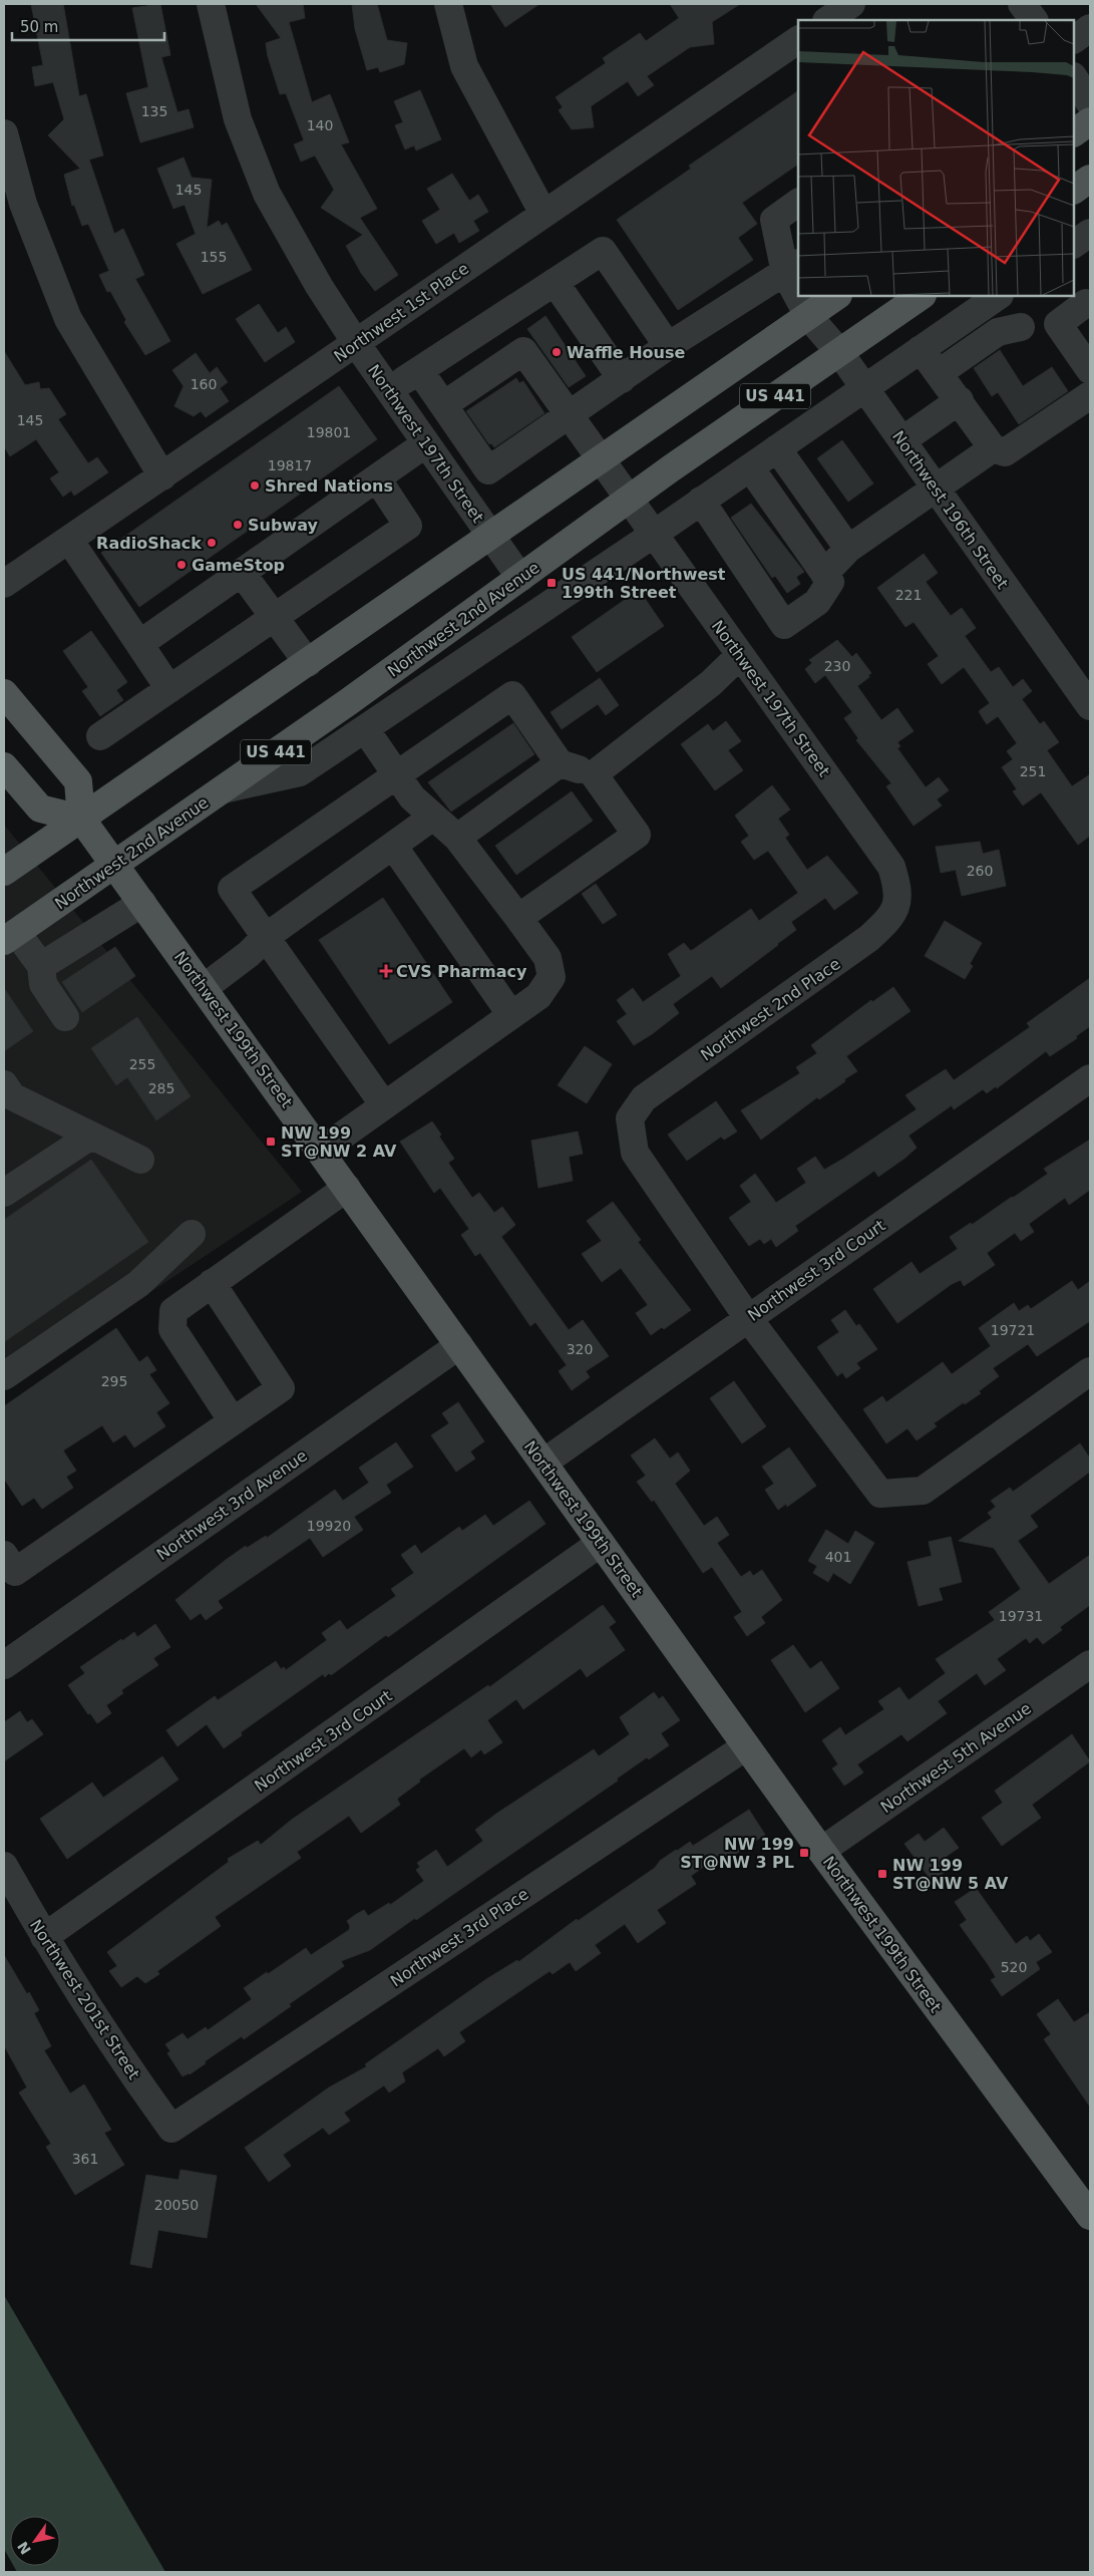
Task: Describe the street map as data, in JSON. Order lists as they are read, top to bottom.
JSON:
{
  "streets": {
    "main road": ["US 441", "Northwest 2nd Avenue", "Northwest 199th Street"],
    "street": [
      "Northwest 1st Place",
      "Northwest 197th Street",
      "Northwest 196th Street",
      "Northwest 2nd Place",
      "Northwest 3rd Court",
      "Northwest 3rd Avenue",
      "Northwest 5th Avenue",
      "Northwest 3rd Place",
      "Northwest 201st Street"
    ]
  },
  "crossings": [
    ["Northwest 1st Place", "Northwest 197th Street"],
    ["US 441", "Northwest 197th Street"],
    ["US 441", "Northwest 196th Street"],
    ["US 441", "Northwest 199th Street"],
    ["Northwest 197th Street", "Northwest 2nd Avenue"],
    ["Northwest 197th Street", "Northwest 2nd Place"],
    ["Northwest 196th Street", "Northwest 2nd Avenue"],
    ["Northwest 2nd Avenue", "Northwest 199th Street"],
    ["Northwest 2nd Place", "Northwest 3rd Court"],
    ["Northwest 199th Street", "Northwest 3rd Court"],
    ["Northwest 199th Street", "Northwest 3rd Avenue"],
    ["Northwest 199th Street", "Northwest 5th Avenue"],
    ["Northwest 199th Street", "Northwest 3rd Place"],
    ["Northwest 3rd Court", "Northwest 201st Street"],
    ["Northwest 3rd Place", "Northwest 201st Street"]
  ],
  "places": {
    "other": [
      "Waffle House",
      "Shred Nations",
      "Subway",
      "RadioShack",
      "GameStop"
    ],
    "transit": [
      "US 441/Northwest 199th Street",
      "NW 199 ST@NW 2 AV",
      "NW 199 ST@NW 3 PL",
      "NW 199 ST@NW 5 AV"
    ],
    "health": ["CVS Pharmacy"]
  },
  "house_numbers": [
    "135",
    "140",
    "145",
    "155",
    "160",
    "145",
    "19801",
    "19817",
    "221",
    "230",
    "251",
    "260",
    "255",
    "285",
    "19721",
    "320",
    "295",
    "19920",
    "401",
    "19731",
    "520",
    "361",
    "20050"
  ],
  "scale_bar": "50 m",
  "north": "bottom left"
}
